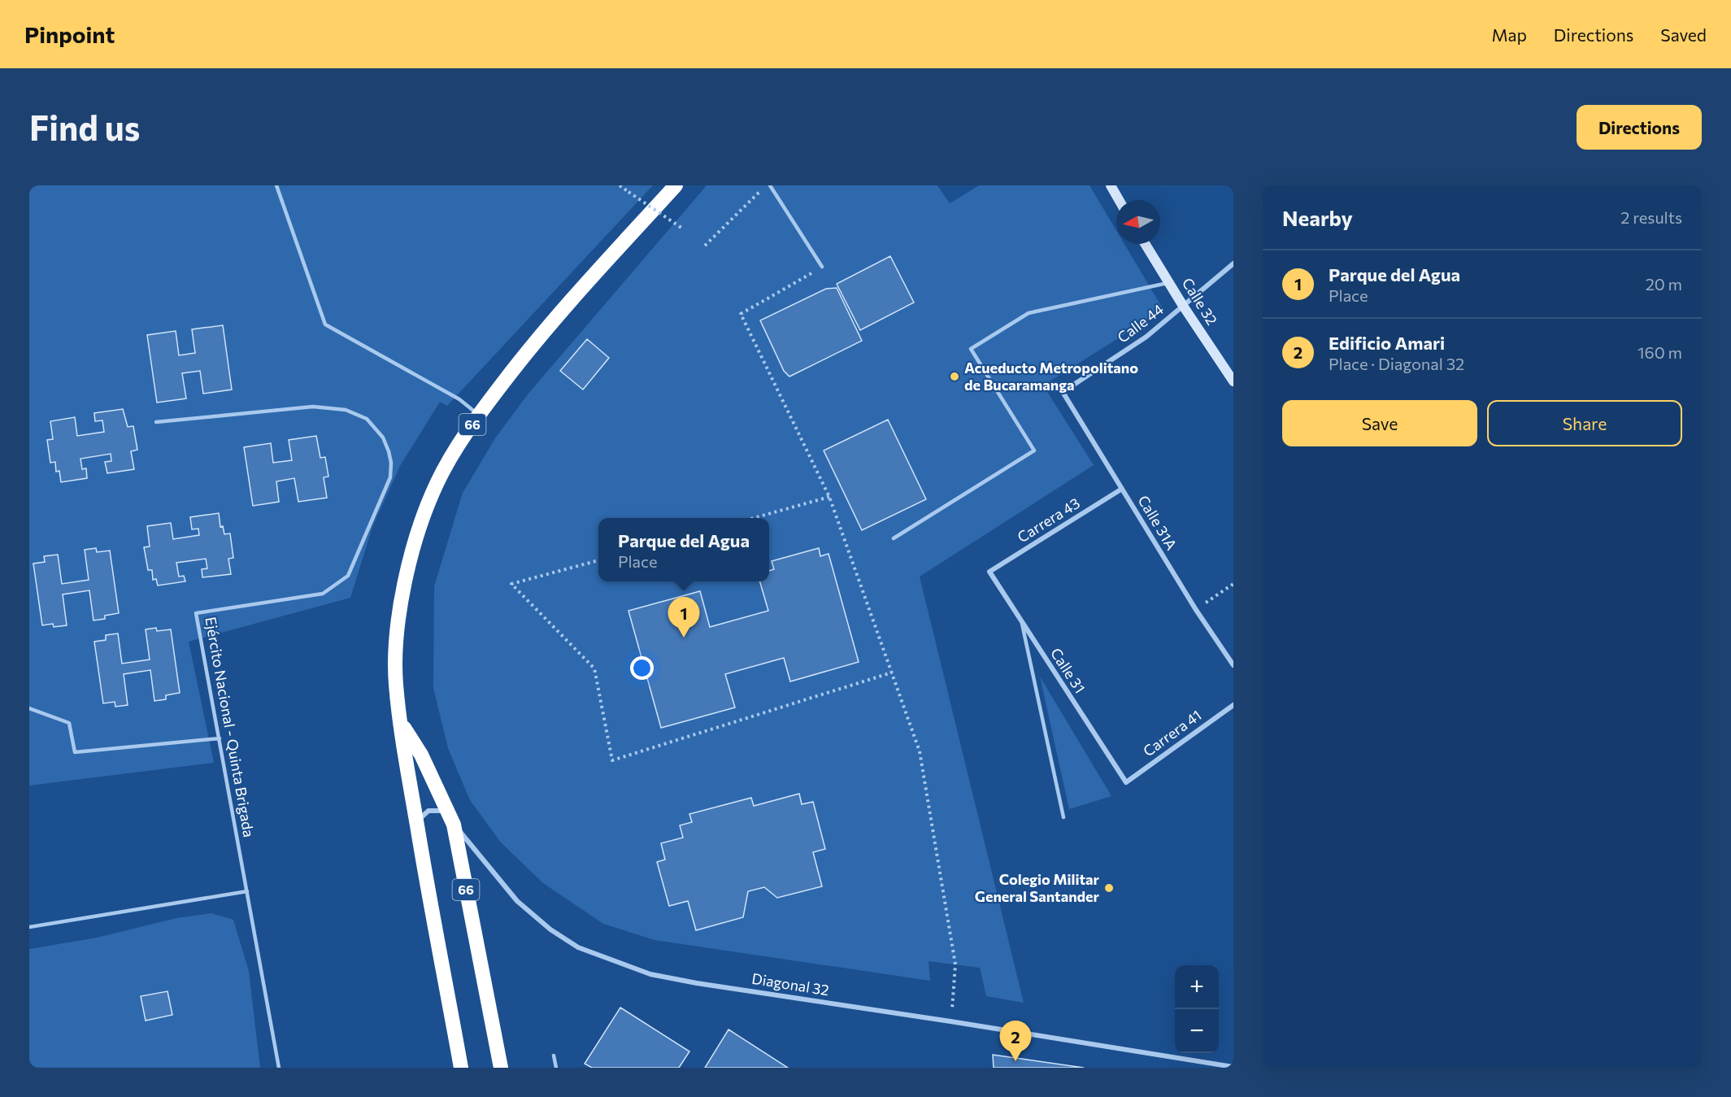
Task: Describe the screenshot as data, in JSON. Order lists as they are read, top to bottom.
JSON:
{
  "streets": {
    "highway": ["66"],
    "street": [
      "Calle 32",
      "Calle 44",
      "Carrera 43",
      "Calle 31A",
      "Calle 31",
      "Carrera 41",
      "Diagonal 32"
    ],
    "lane": ["Ejército Nacional - Quinta Brigada"]
  },
  "crossings": [
    ["Calle 32", "Calle 44"],
    ["Calle 44", "Calle 31A"],
    ["66", "Diagonal 32"],
    ["Carrera 43", "Calle 31A"],
    ["Carrera 43", "Calle 31"],
    ["Calle 31", "Carrera 41"]
  ],
  "places": ["Acueducto Metropolitano de Bucaramanga", "Colegio Militar General Santander"],
  "north": "left",
  "page": {
    "header": "Pinpoint",
    "nav": ["Map", "Directions", "Saved"],
    "buttons": [
      "Directions",
      ["Save", "Share"]
    ],
    "title": "Find us",
    "heading": ["Nearby", "2 results"],
    "list": [
      {
        "mark": "1",
        "name": "Parque del Agua",
        "note": "Place",
        "value": "20 m"
      },
      {
        "mark": "2",
        "name": "Edificio Amari",
        "note": "Place · Diagonal 32",
        "value": "160 m"
      }
    ],
    "popup": ["Parque del Agua", "Place"],
    "pins": ["1", "2"],
    "map_buttons": ["+", "−"]
  }
}
